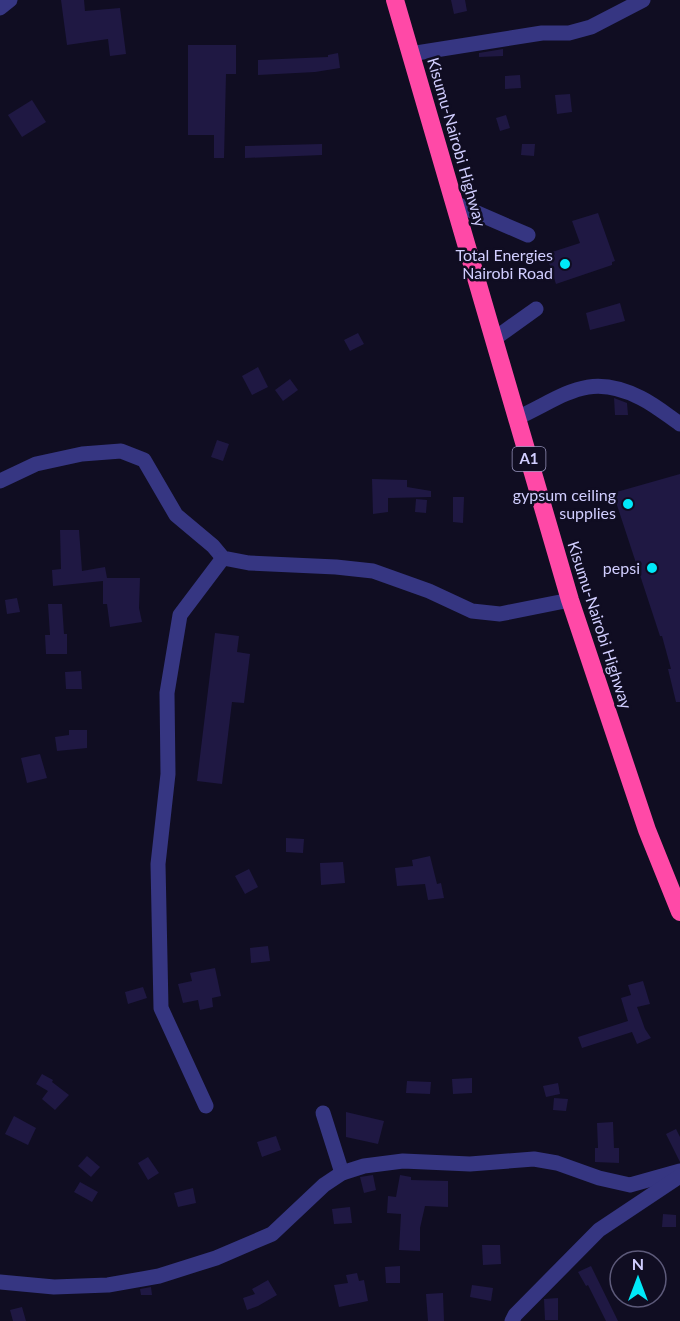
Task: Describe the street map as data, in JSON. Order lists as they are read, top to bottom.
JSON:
{
  "streets": {
    "highway": ["Kisumu-Nairobi Highway", "A1"]
  },
  "places": ["Total Energies Nairobi Road", "gypsum ceiling supplies", "pepsi"],
  "north": "top"
}
